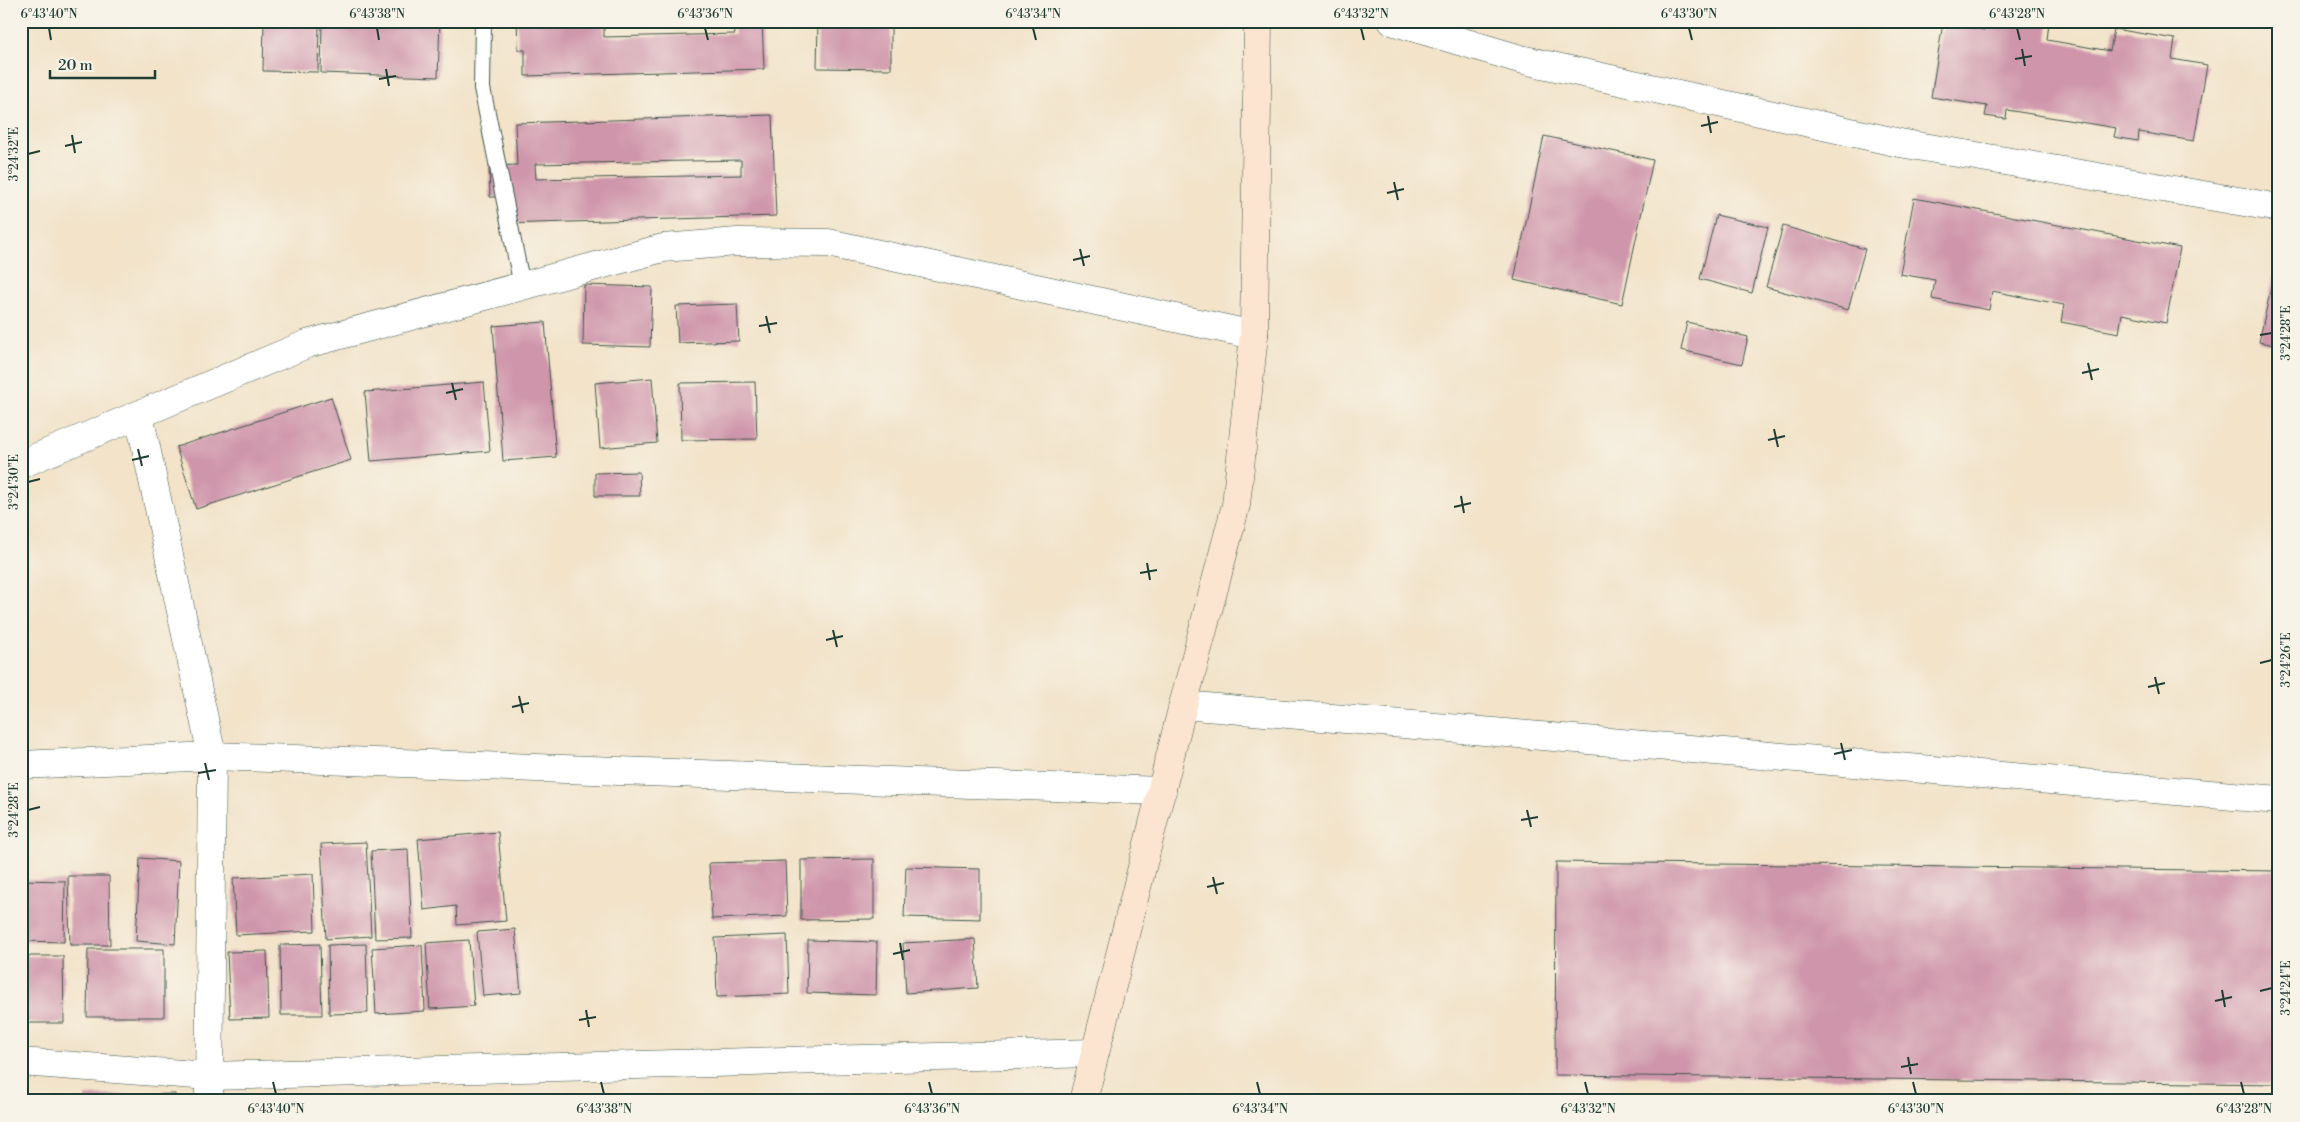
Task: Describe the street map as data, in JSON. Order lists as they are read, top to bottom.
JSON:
{
  "scale_bar": "20 m",
  "coordinates": [
    "6°43'40\"N",
    "6°43'38\"N",
    "6°43'36\"N",
    "6°43'34\"N",
    "6°43'32\"N",
    "6°43'30\"N",
    "6°43'28\"N",
    "3°24'32\"E",
    "3°24'28\"E",
    "3°24'30\"E",
    "3°24'26\"E",
    "3°24'24\"E"
  ]
}
